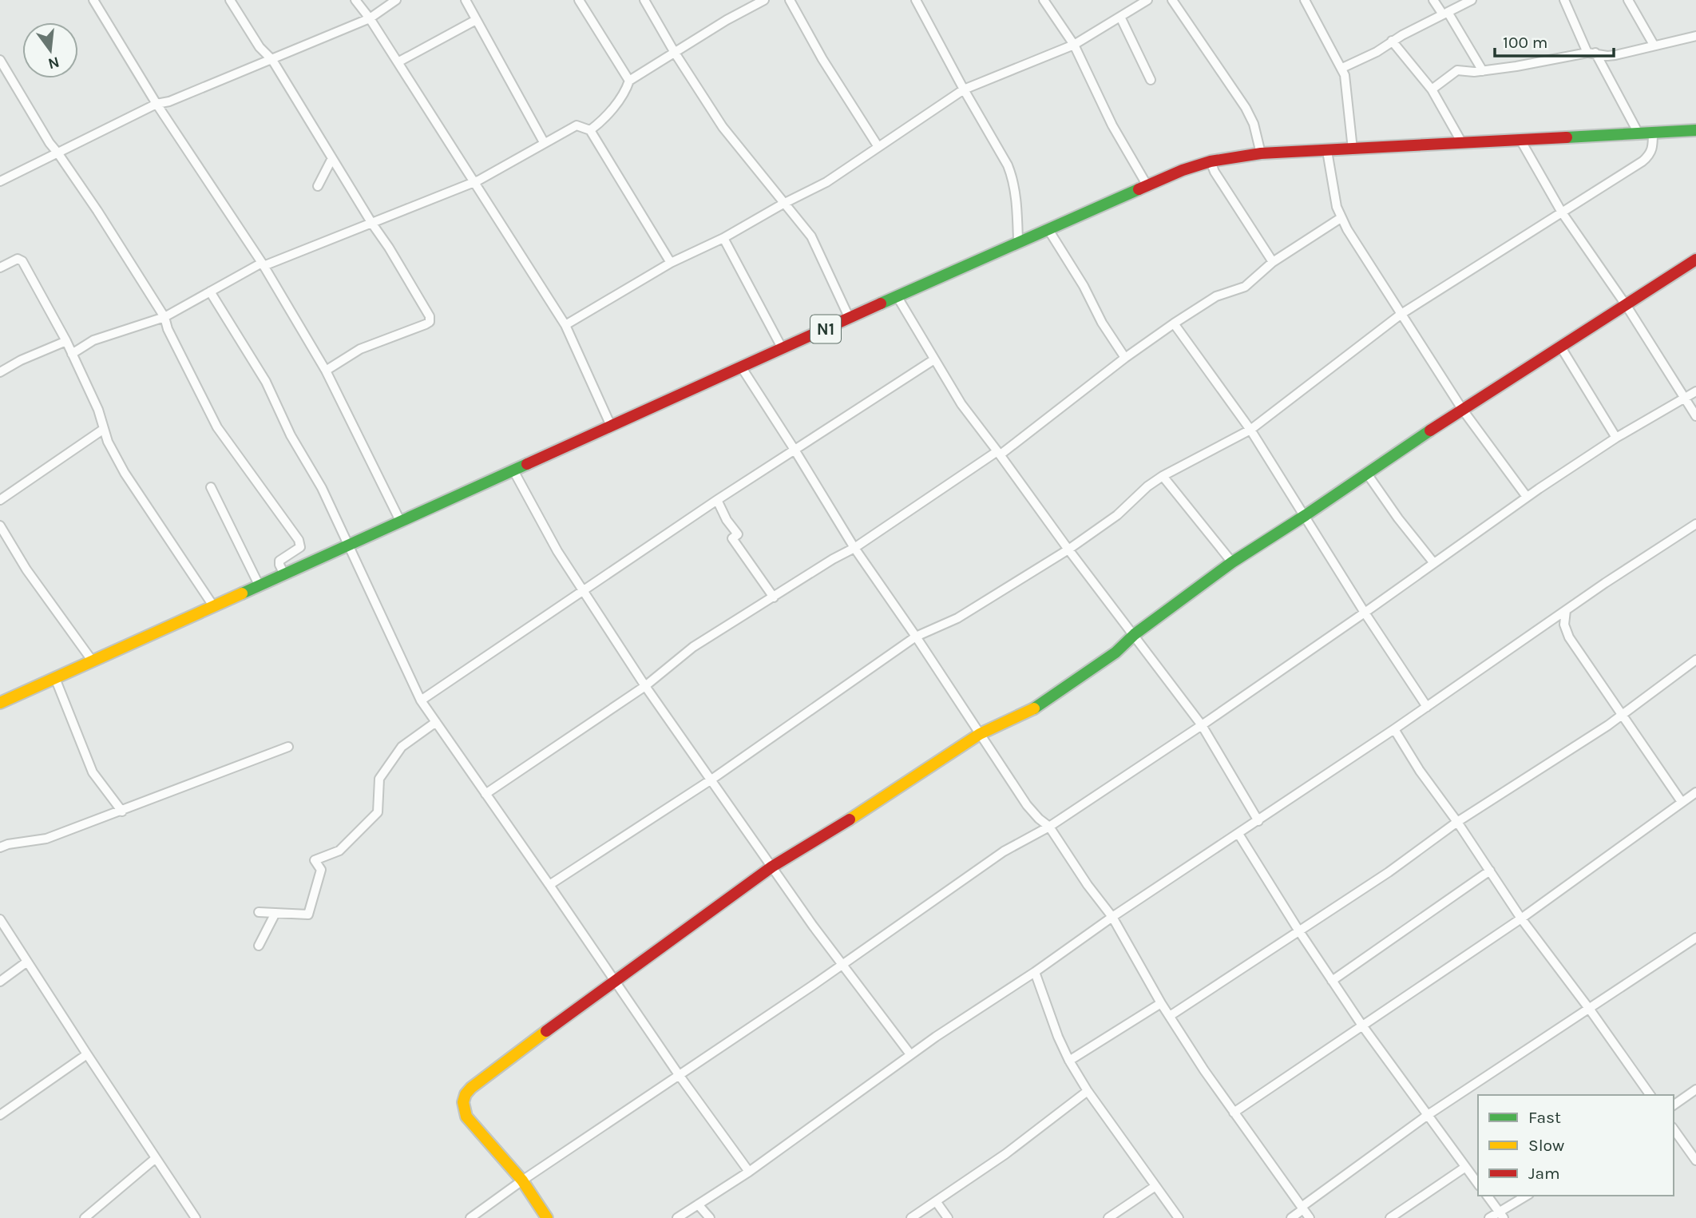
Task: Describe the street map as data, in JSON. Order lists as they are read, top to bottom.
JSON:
{
  "streets": {
    "main road": ["N1"]
  },
  "legend": ["Fast", "Slow", "Jam"],
  "scale_bar": "100 m",
  "north": "bottom"
}
